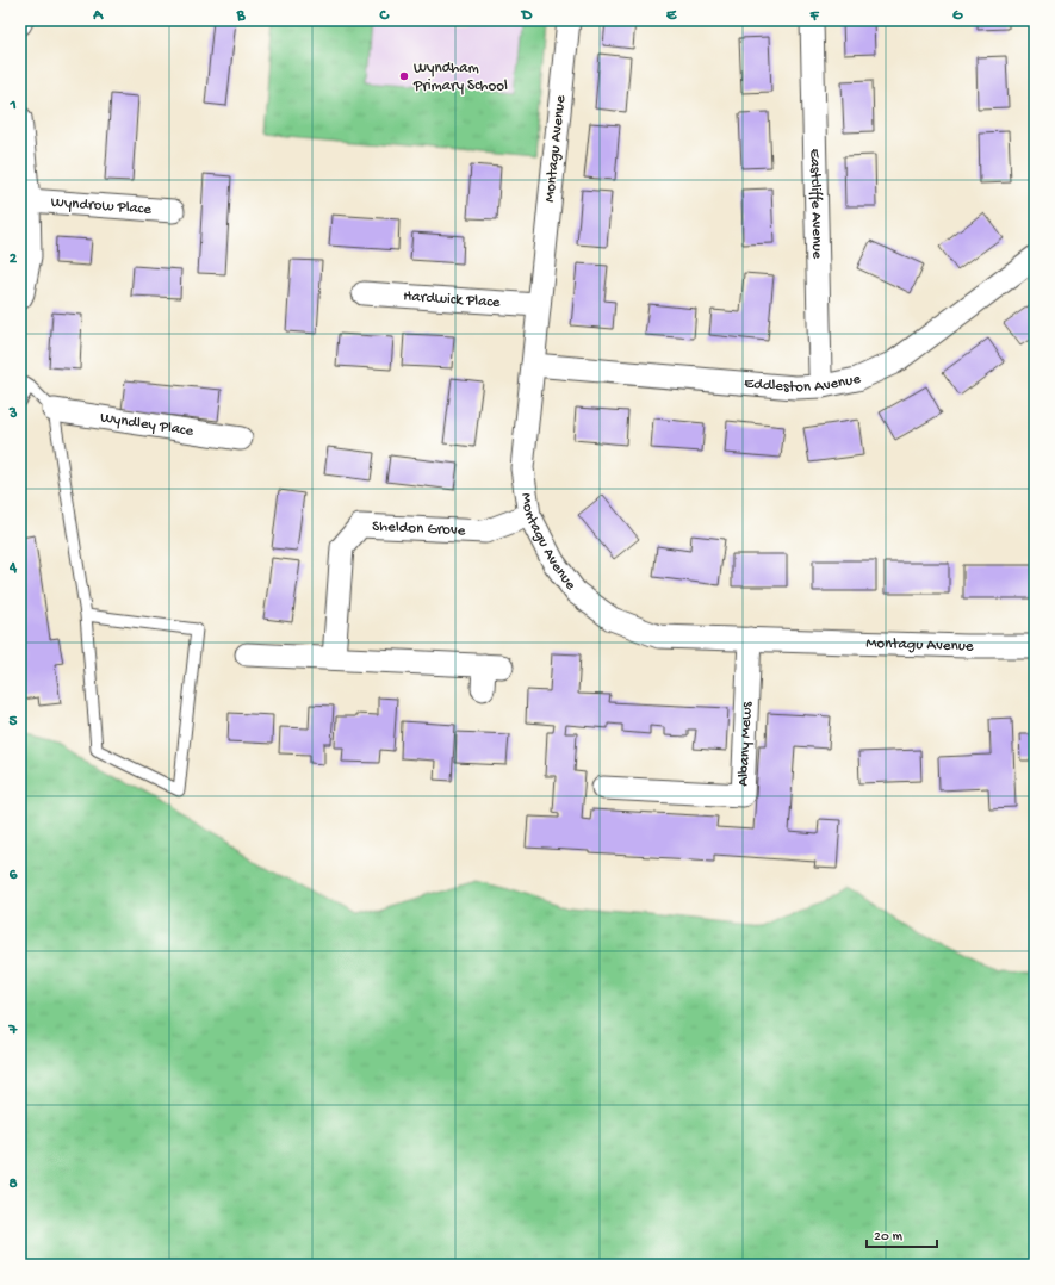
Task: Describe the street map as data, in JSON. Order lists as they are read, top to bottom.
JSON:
{
  "streets": {
    "street": [
      "Montagu Avenue",
      "Eastcliffe Avenue",
      "Wyndrow Place",
      "Hardwick Place",
      "Eddleston Avenue",
      "Wyndley Place",
      "Sheldon Grove",
      "Albany Mews"
    ]
  },
  "crossings": [
    ["Montagu Avenue", "Hardwick Place"],
    ["Montagu Avenue", "Eddleston Avenue"],
    ["Montagu Avenue", "Sheldon Grove"],
    ["Montagu Avenue", "Albany Mews"],
    ["Eastcliffe Avenue", "Eddleston Avenue"]
  ],
  "places": ["Wyndham Primary School"],
  "scale_bar": "20 m",
  "grid": {
    "columns": [
      "A",
      "B",
      "C",
      "D",
      "E",
      "F",
      "G"
    ],
    "rows": [
      "1",
      "2",
      "3",
      "4",
      "5",
      "6",
      "7",
      "8"
    ]
  }
}
